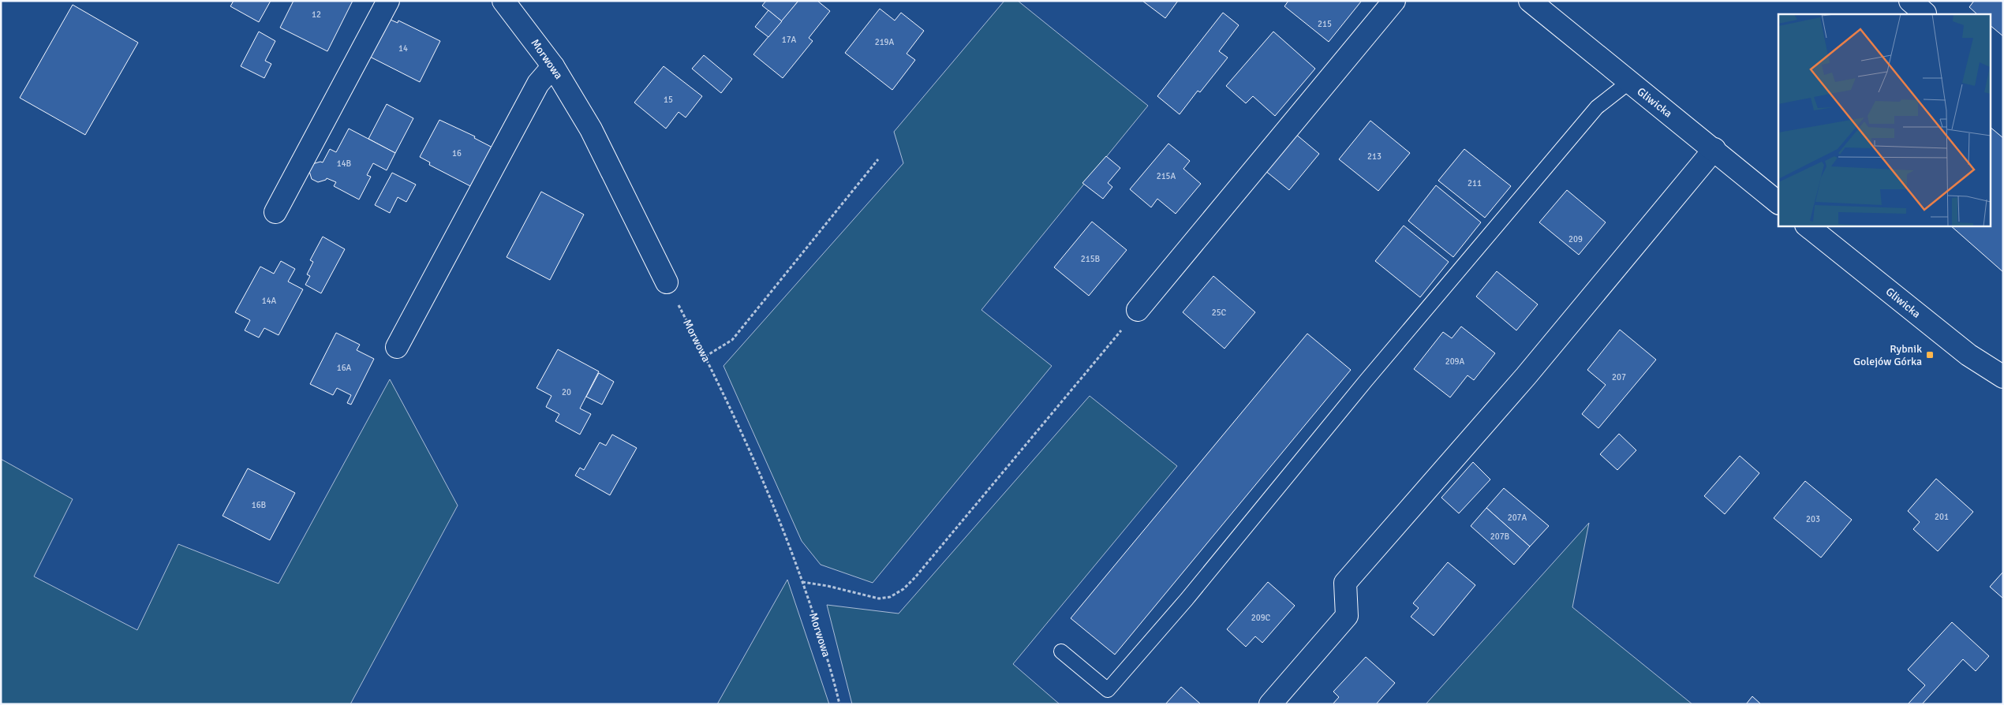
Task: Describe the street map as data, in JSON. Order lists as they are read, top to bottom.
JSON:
{
  "streets": {
    "street": ["Morwowa", "Gliwicka"]
  },
  "places": {
    "transit": ["Rybnik Golejów Górka"]
  },
  "house_numbers": [
    "12",
    "215",
    "17A",
    "219A",
    "14",
    "15",
    "16",
    "213",
    "14B",
    "215A",
    "211",
    "209",
    "215B",
    "14A",
    "25C",
    "209A",
    "16A",
    "207",
    "20",
    "16B",
    "201",
    "207A",
    "203",
    "207B",
    "209C"
  ]
}
